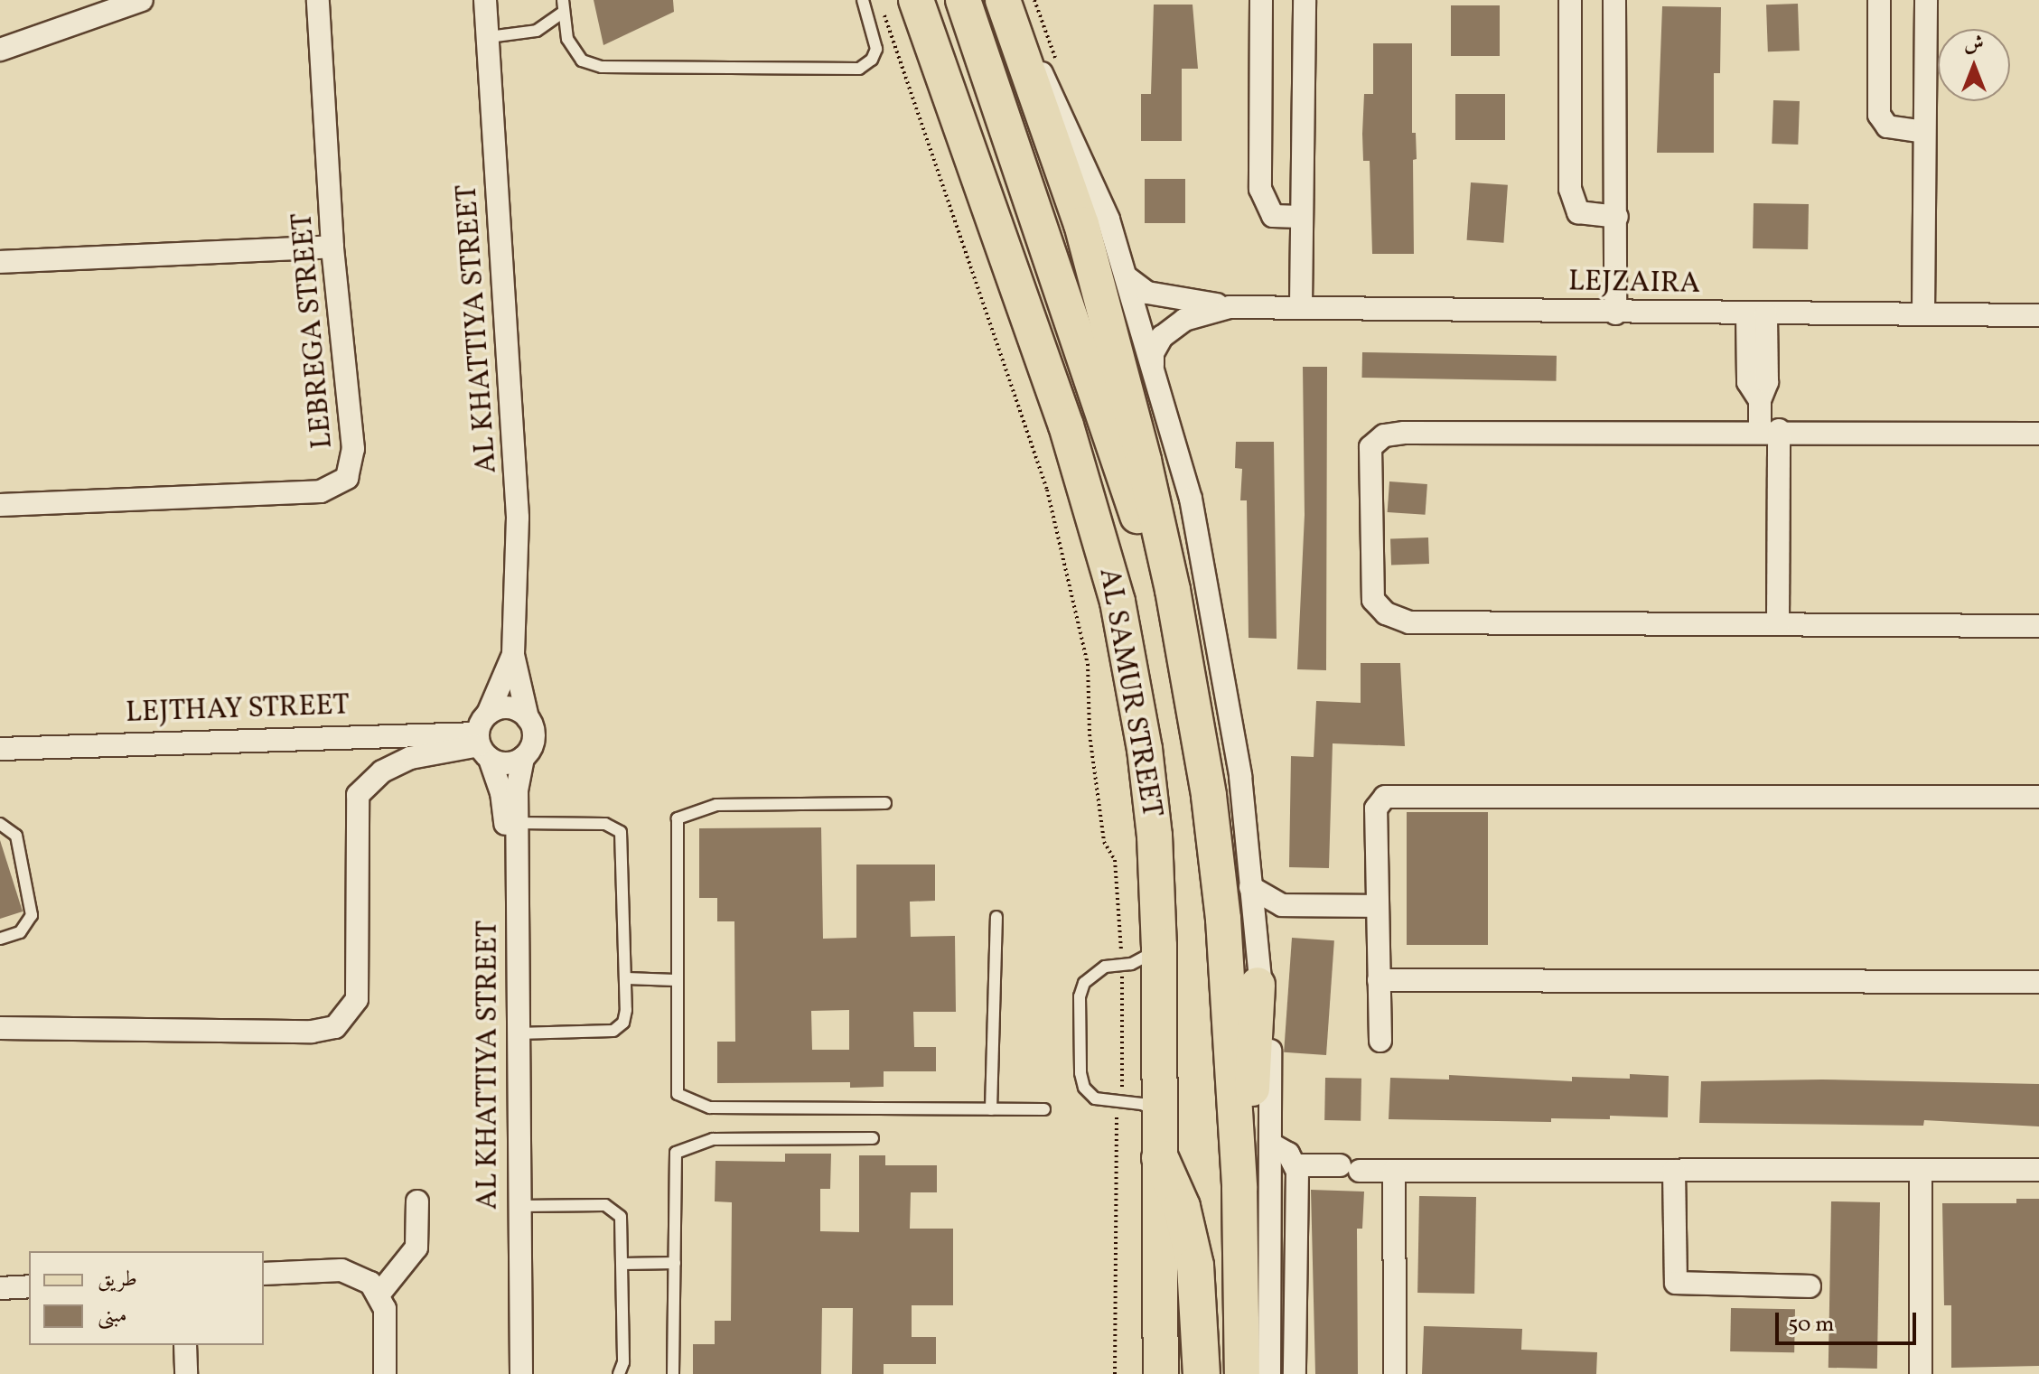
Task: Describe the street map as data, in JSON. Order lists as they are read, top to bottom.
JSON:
{
  "streets": {
    "main road": ["AL SAMUR STREET"],
    "street": [
      "LEJZAIRA",
      "AL KHATTIYA STREET",
      "LEBREGA STREET",
      "LEJTHAY STREET"
    ]
  },
  "crossings": [
    ["LEJZAIRA", "AL SAMUR STREET"],
    ["AL KHATTIYA STREET", "LEJTHAY STREET"]
  ],
  "legend": ["طريق", "مبنى"],
  "scale_bar": "50 m",
  "north": "top"
}
